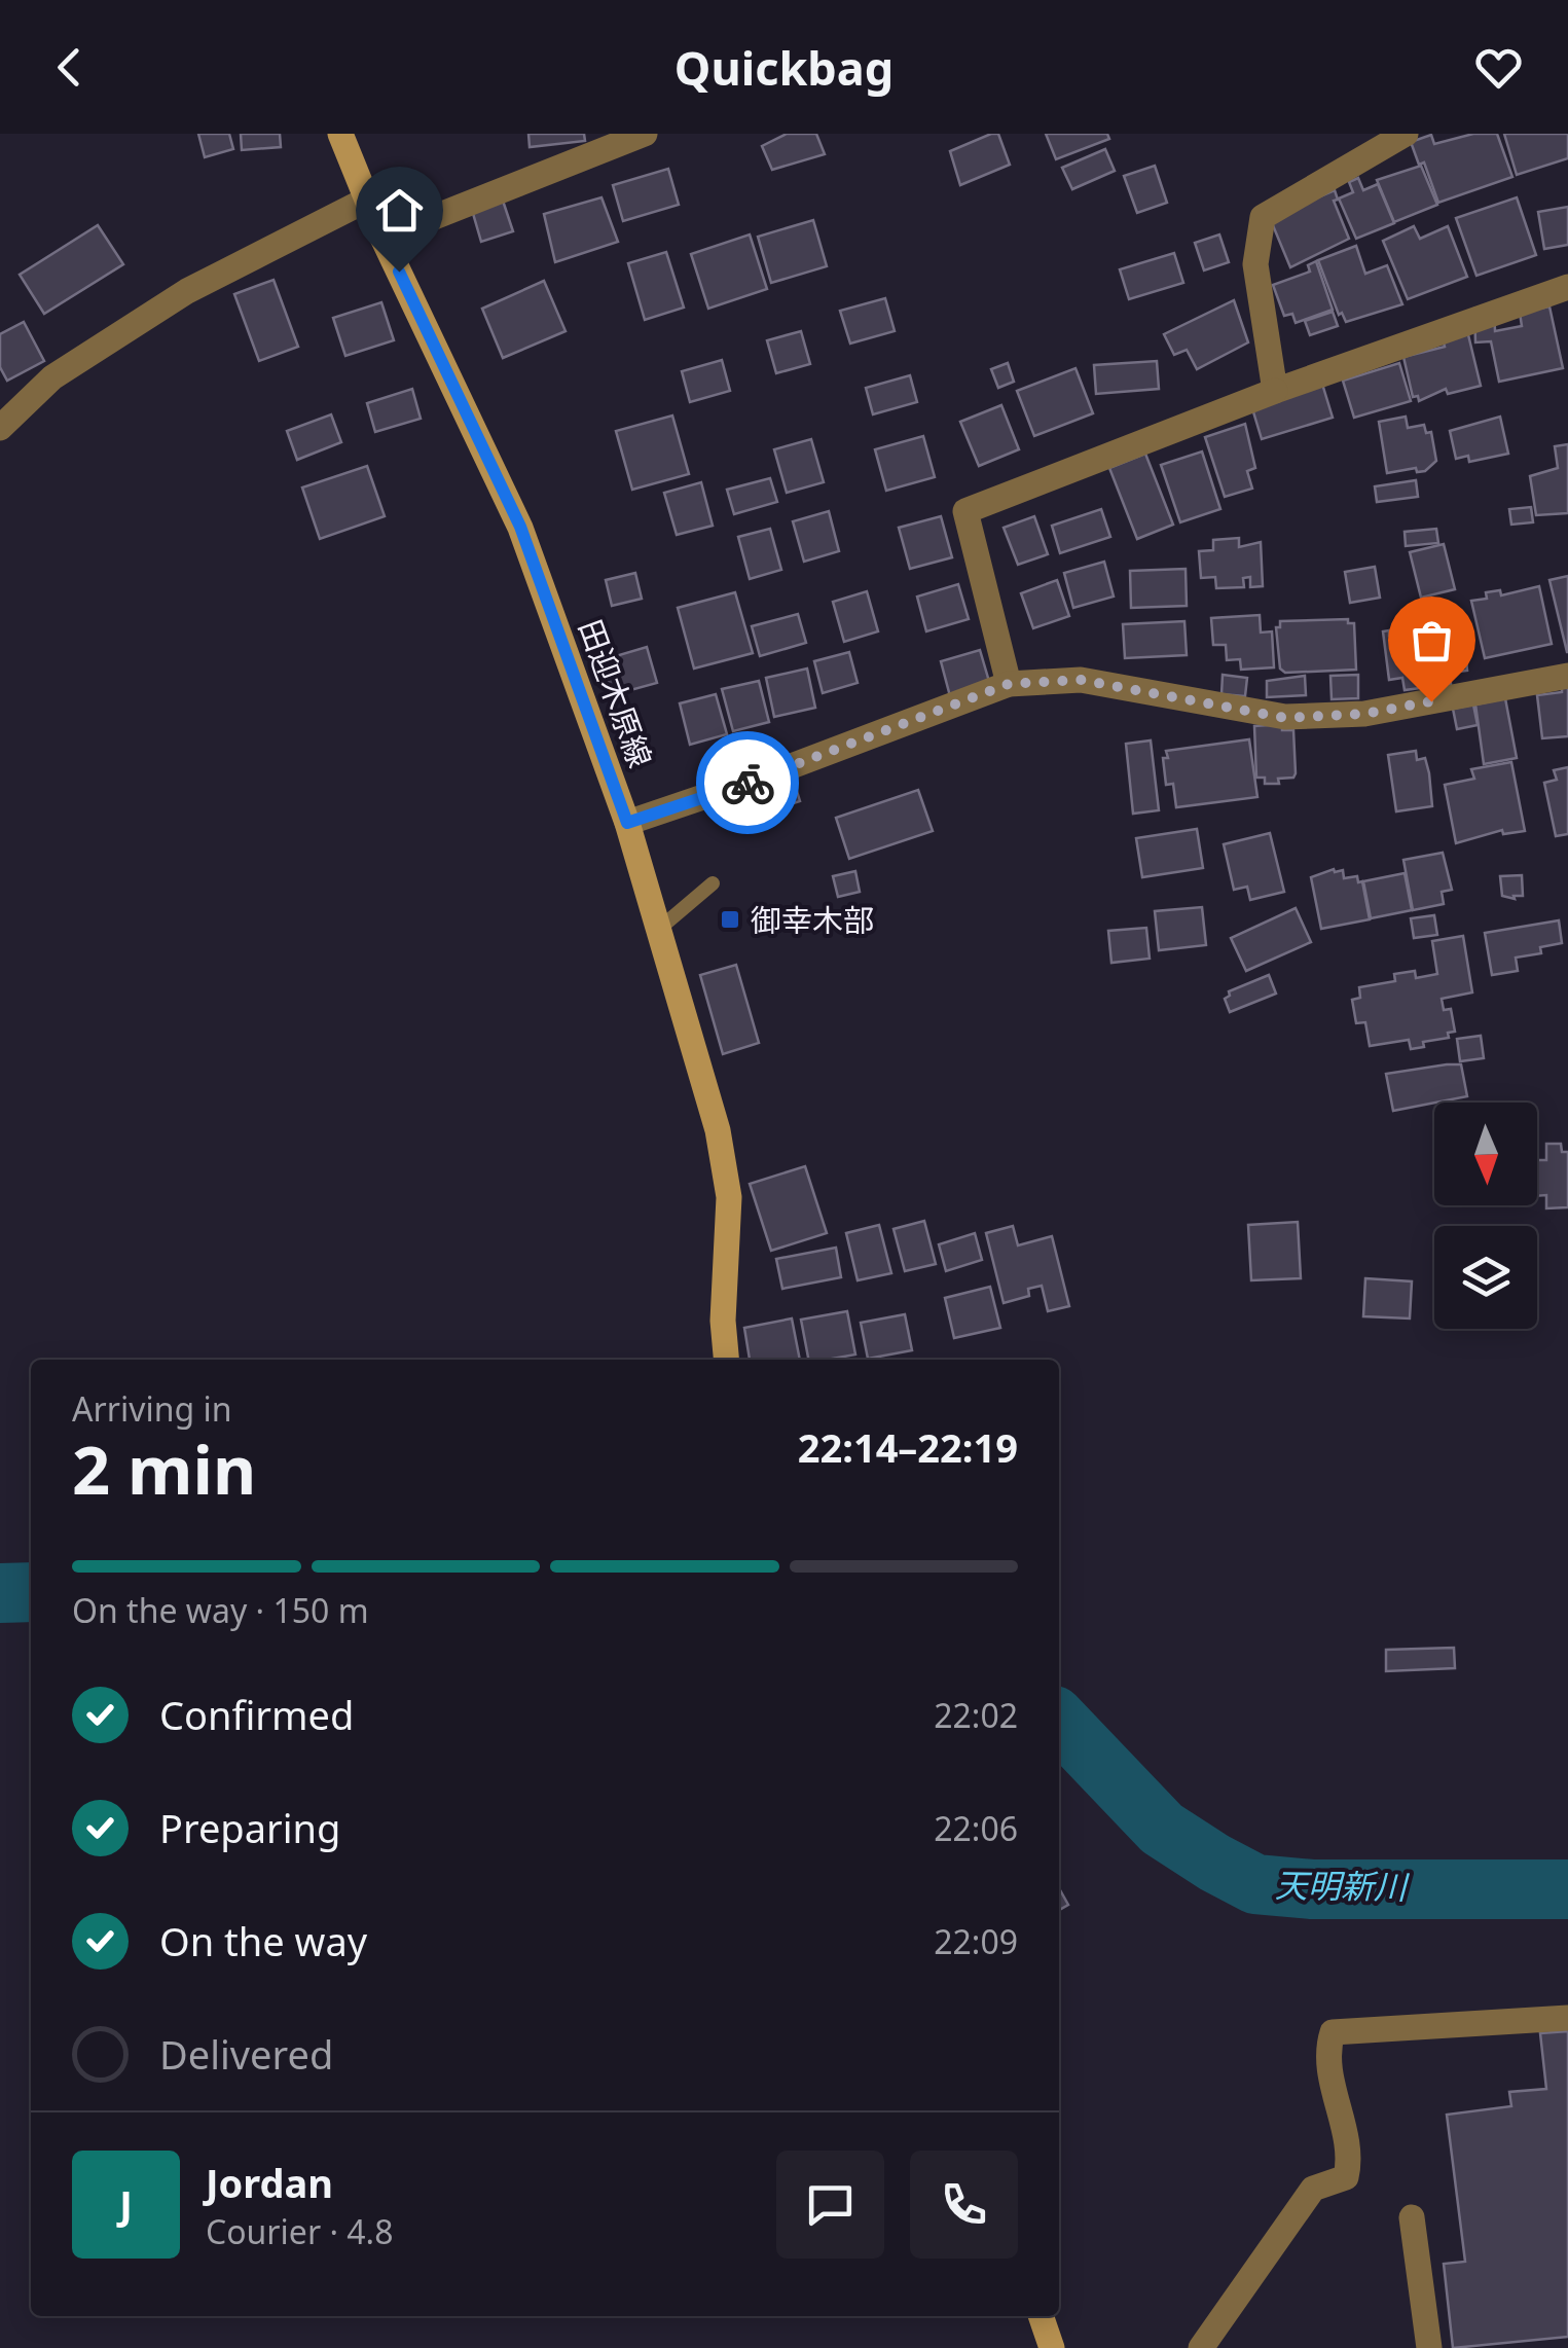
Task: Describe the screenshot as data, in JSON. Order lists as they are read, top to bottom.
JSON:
{
  "streets": {
    "main road": ["田迎木原線"]
  },
  "water": ["天明新川"],
  "places": {
    "transit": ["御幸木部"]
  },
  "north": "bottom",
  "page": {
    "header": "Quickbag",
    "heading": ["2 min", "Arriving in", "22:14–22:19"],
    "panel": ["Jordan", "Courier · 4.8"],
    "bar": "On the way · 150 m",
    "list": [
      ["Confirmed", "22:02"],
      ["Preparing", "22:06"],
      ["On the way", "22:09"],
      "Delivered"
    ],
    "round": "J"
  }
}
